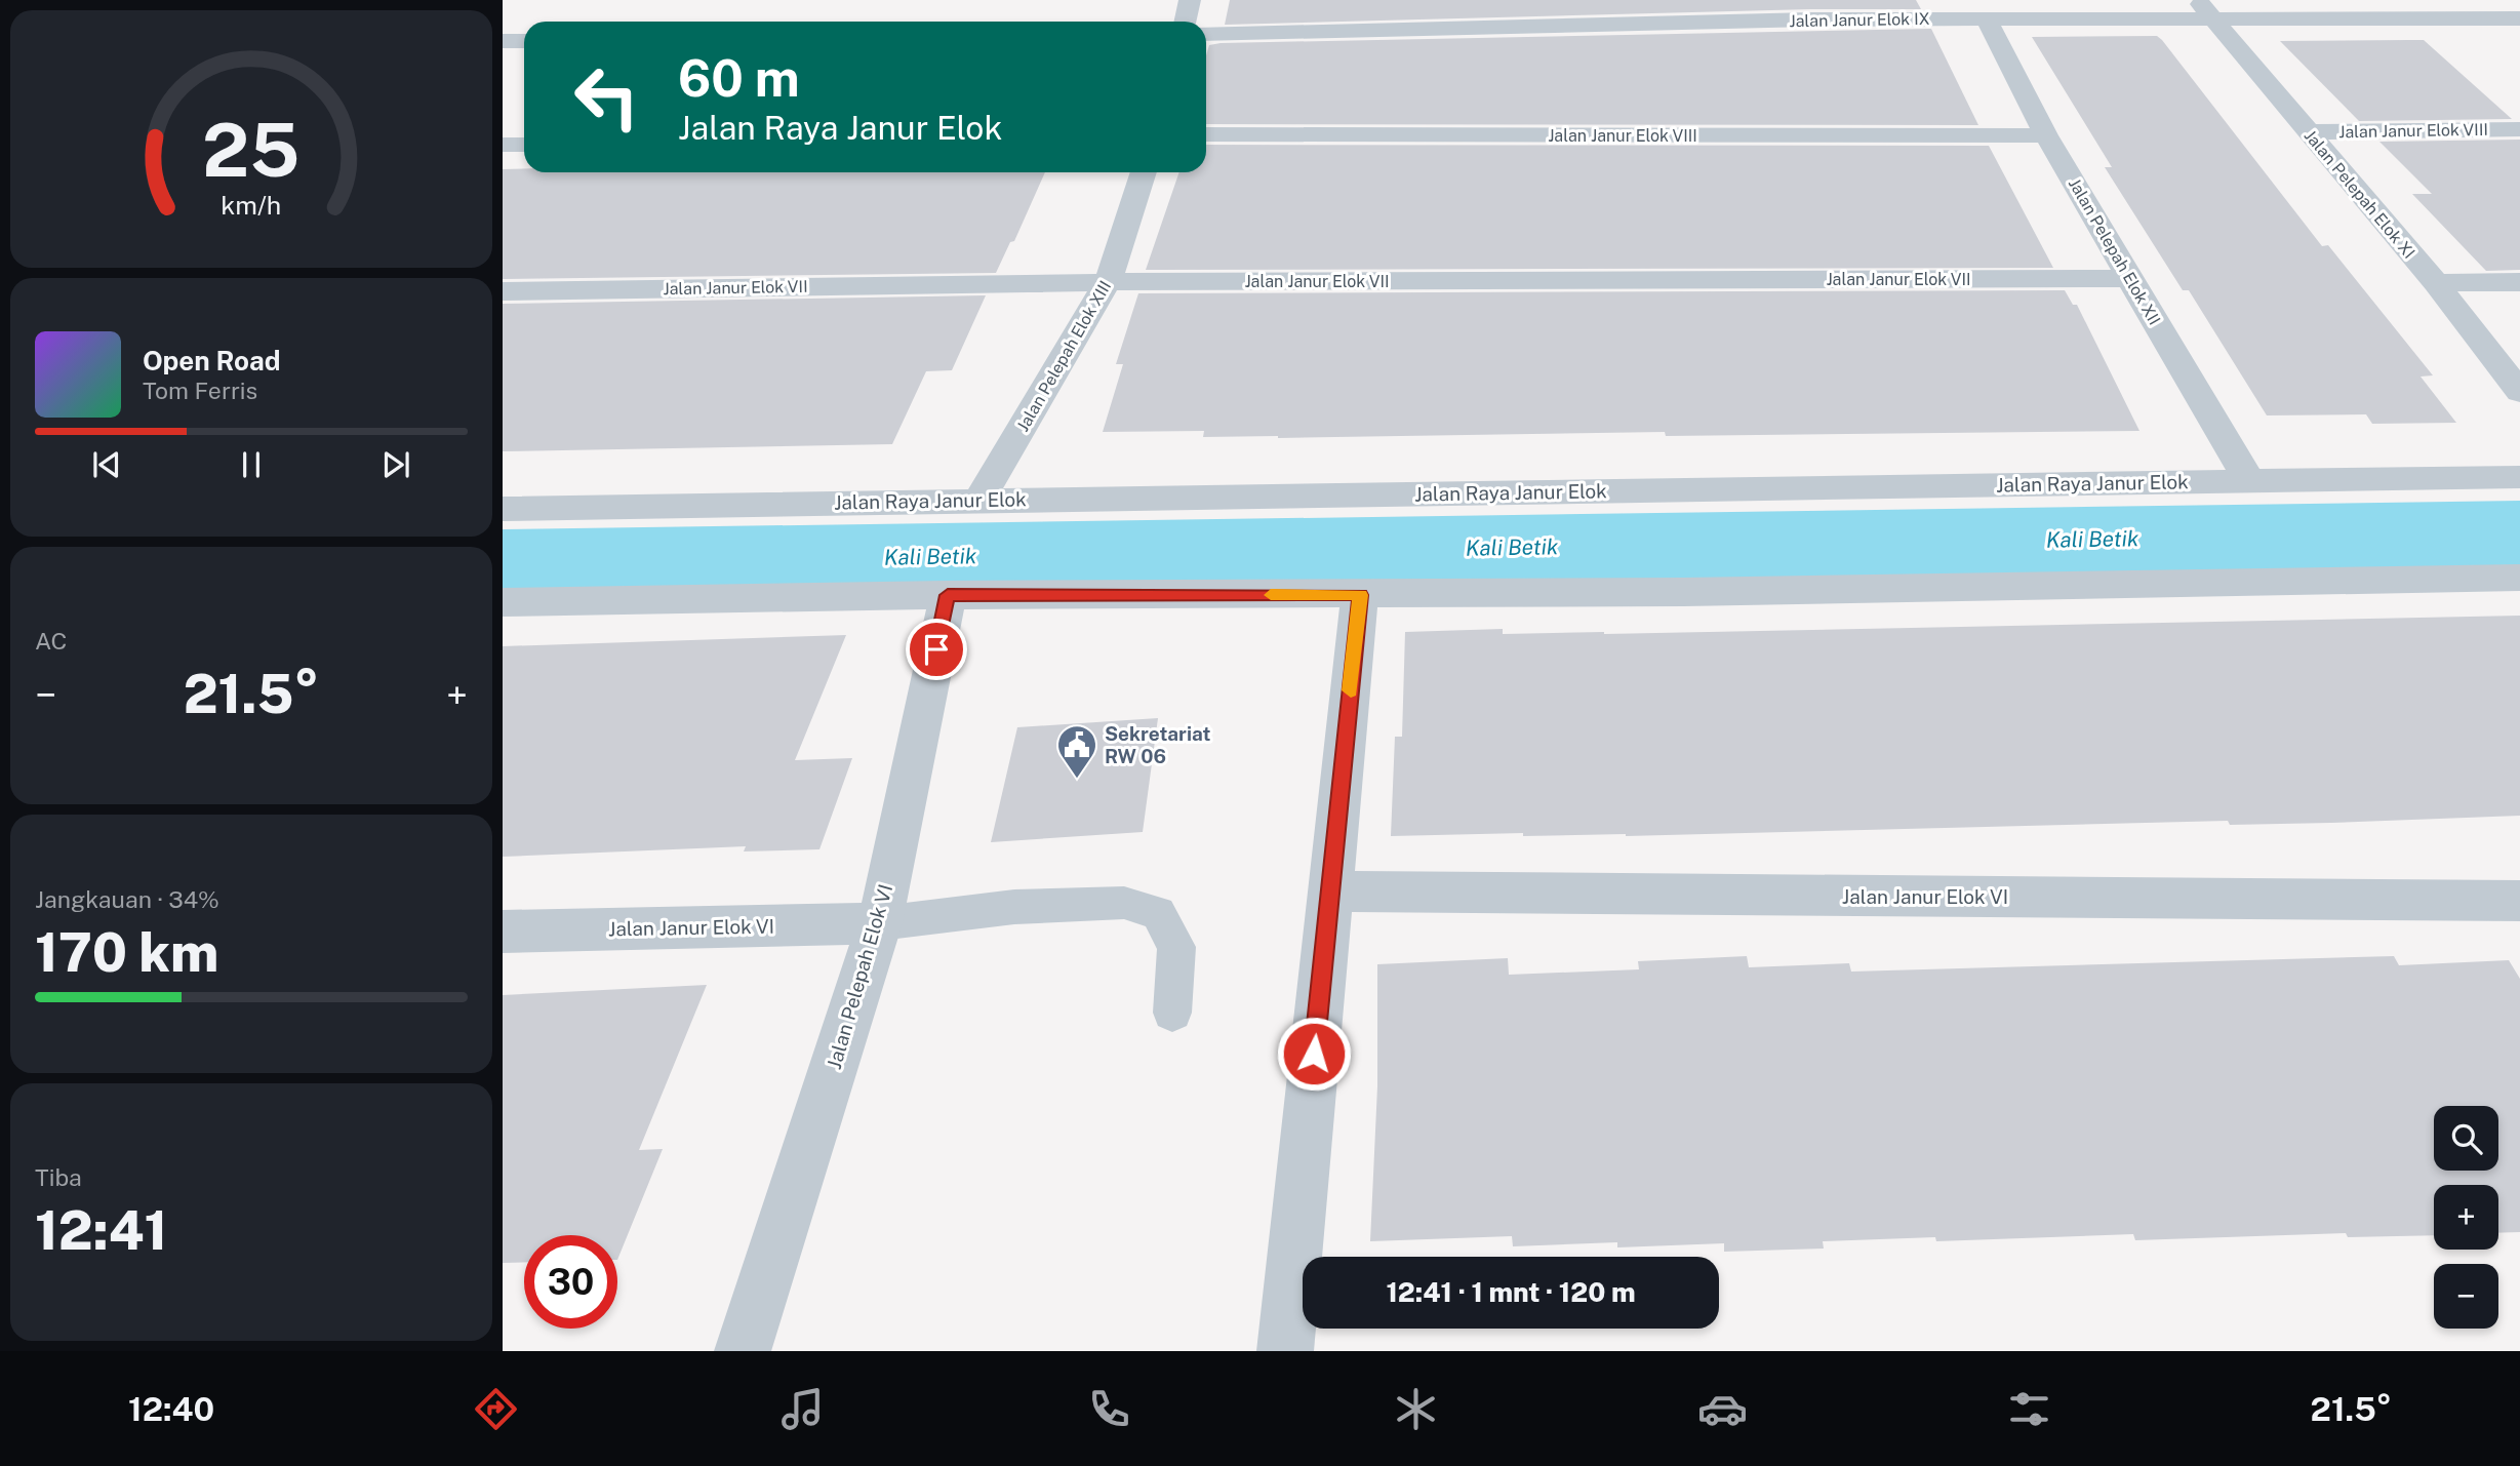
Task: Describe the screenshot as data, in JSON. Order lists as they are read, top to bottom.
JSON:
{
  "streets": {
    "street": [
      "Jalan Janur Elok IX",
      "Jalan Janur Elok VIII",
      "Jalan Pelepah Elok XI",
      "Jalan Pelepah Elok XII",
      "Jalan Janur Elok VII",
      "Jalan Pelepah Elok XIII",
      "Jalan Raya Janur Elok",
      "Jalan Janur Elok VI",
      "Jalan Pelepah Elok VI"
    ]
  },
  "crossings": [
    ["Jalan Janur Elok IX", "Jalan Pelepah Elok XI"],
    ["Jalan Janur Elok IX", "Jalan Pelepah Elok XII"],
    ["Jalan Janur Elok VIII", "Jalan Pelepah Elok XI"],
    ["Jalan Janur Elok VIII", "Jalan Pelepah Elok XII"],
    ["Jalan Pelepah Elok XII", "Jalan Janur Elok VII"],
    ["Jalan Pelepah Elok XII", "Jalan Raya Janur Elok"],
    ["Jalan Janur Elok VII", "Jalan Pelepah Elok XIII"],
    ["Jalan Pelepah Elok XIII", "Jalan Raya Janur Elok"],
    ["Jalan Janur Elok VI", "Jalan Pelepah Elok VI"]
  ],
  "water": ["Kali Betik"],
  "places": {
    "public building": ["Sekretariat RW 06"]
  },
  "page": {
    "turn": ["60 m", "Jalan Raya Janur Elok"],
    "song": ["Open Road", "Tom Ferris"],
    "tile": [
      "AC",
      ["Jangkauan · 34%", "170 km"],
      ["Tiba", "12:41"]
    ],
    "heat": ["−", "21.5°", "+"],
    "map_buttons": ["+", "−"],
    "limit": "30",
    "trip": "12:41 · 1 mnt · 120 m",
    "tabs": ["12:40", "21.5°"],
    "gauge": ["25", "km/h"]
  }
}
